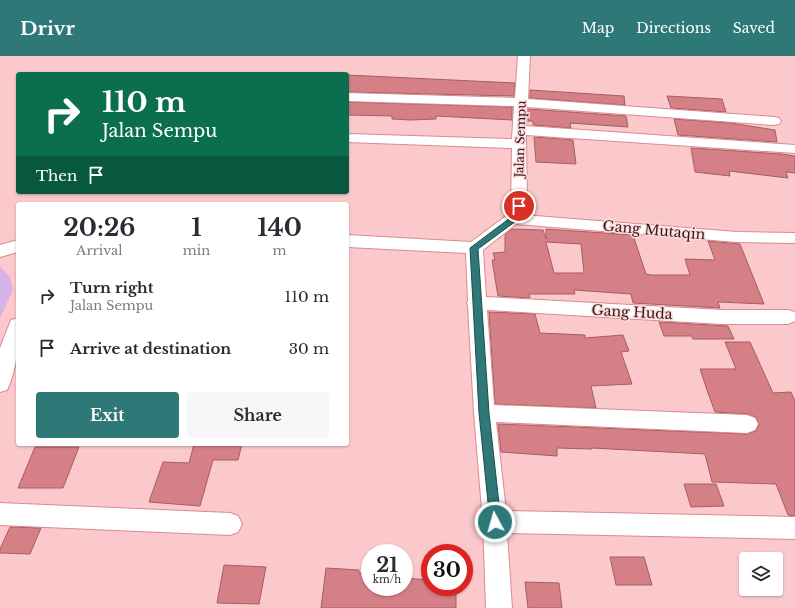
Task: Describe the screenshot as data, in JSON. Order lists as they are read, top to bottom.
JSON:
{
  "streets": {
    "street": ["Jalan Sempu", "Gang Mutaqin", "Gang Huda"]
  },
  "crossings": [
    ["Jalan Sempu", "Gang Mutaqin"]
  ],
  "page": {
    "header": "Drivr",
    "nav": ["Map", "Directions", "Saved"],
    "turn": ["110 m", "Jalan Sempu"],
    "then": "Then",
    "eta": [
      "20:26",
      "Arrival",
      "1",
      "min",
      "140",
      "m"
    ],
    "list": [
      {
        "name": "Turn right",
        "note": "Jalan Sempu",
        "value": "110 m"
      },
      {
        "name": "Arrive at destination",
        "value": "30 m"
      }
    ],
    "buttons": ["Exit", "Share"],
    "speed": "21 km/h",
    "limit": "30"
  }
}
